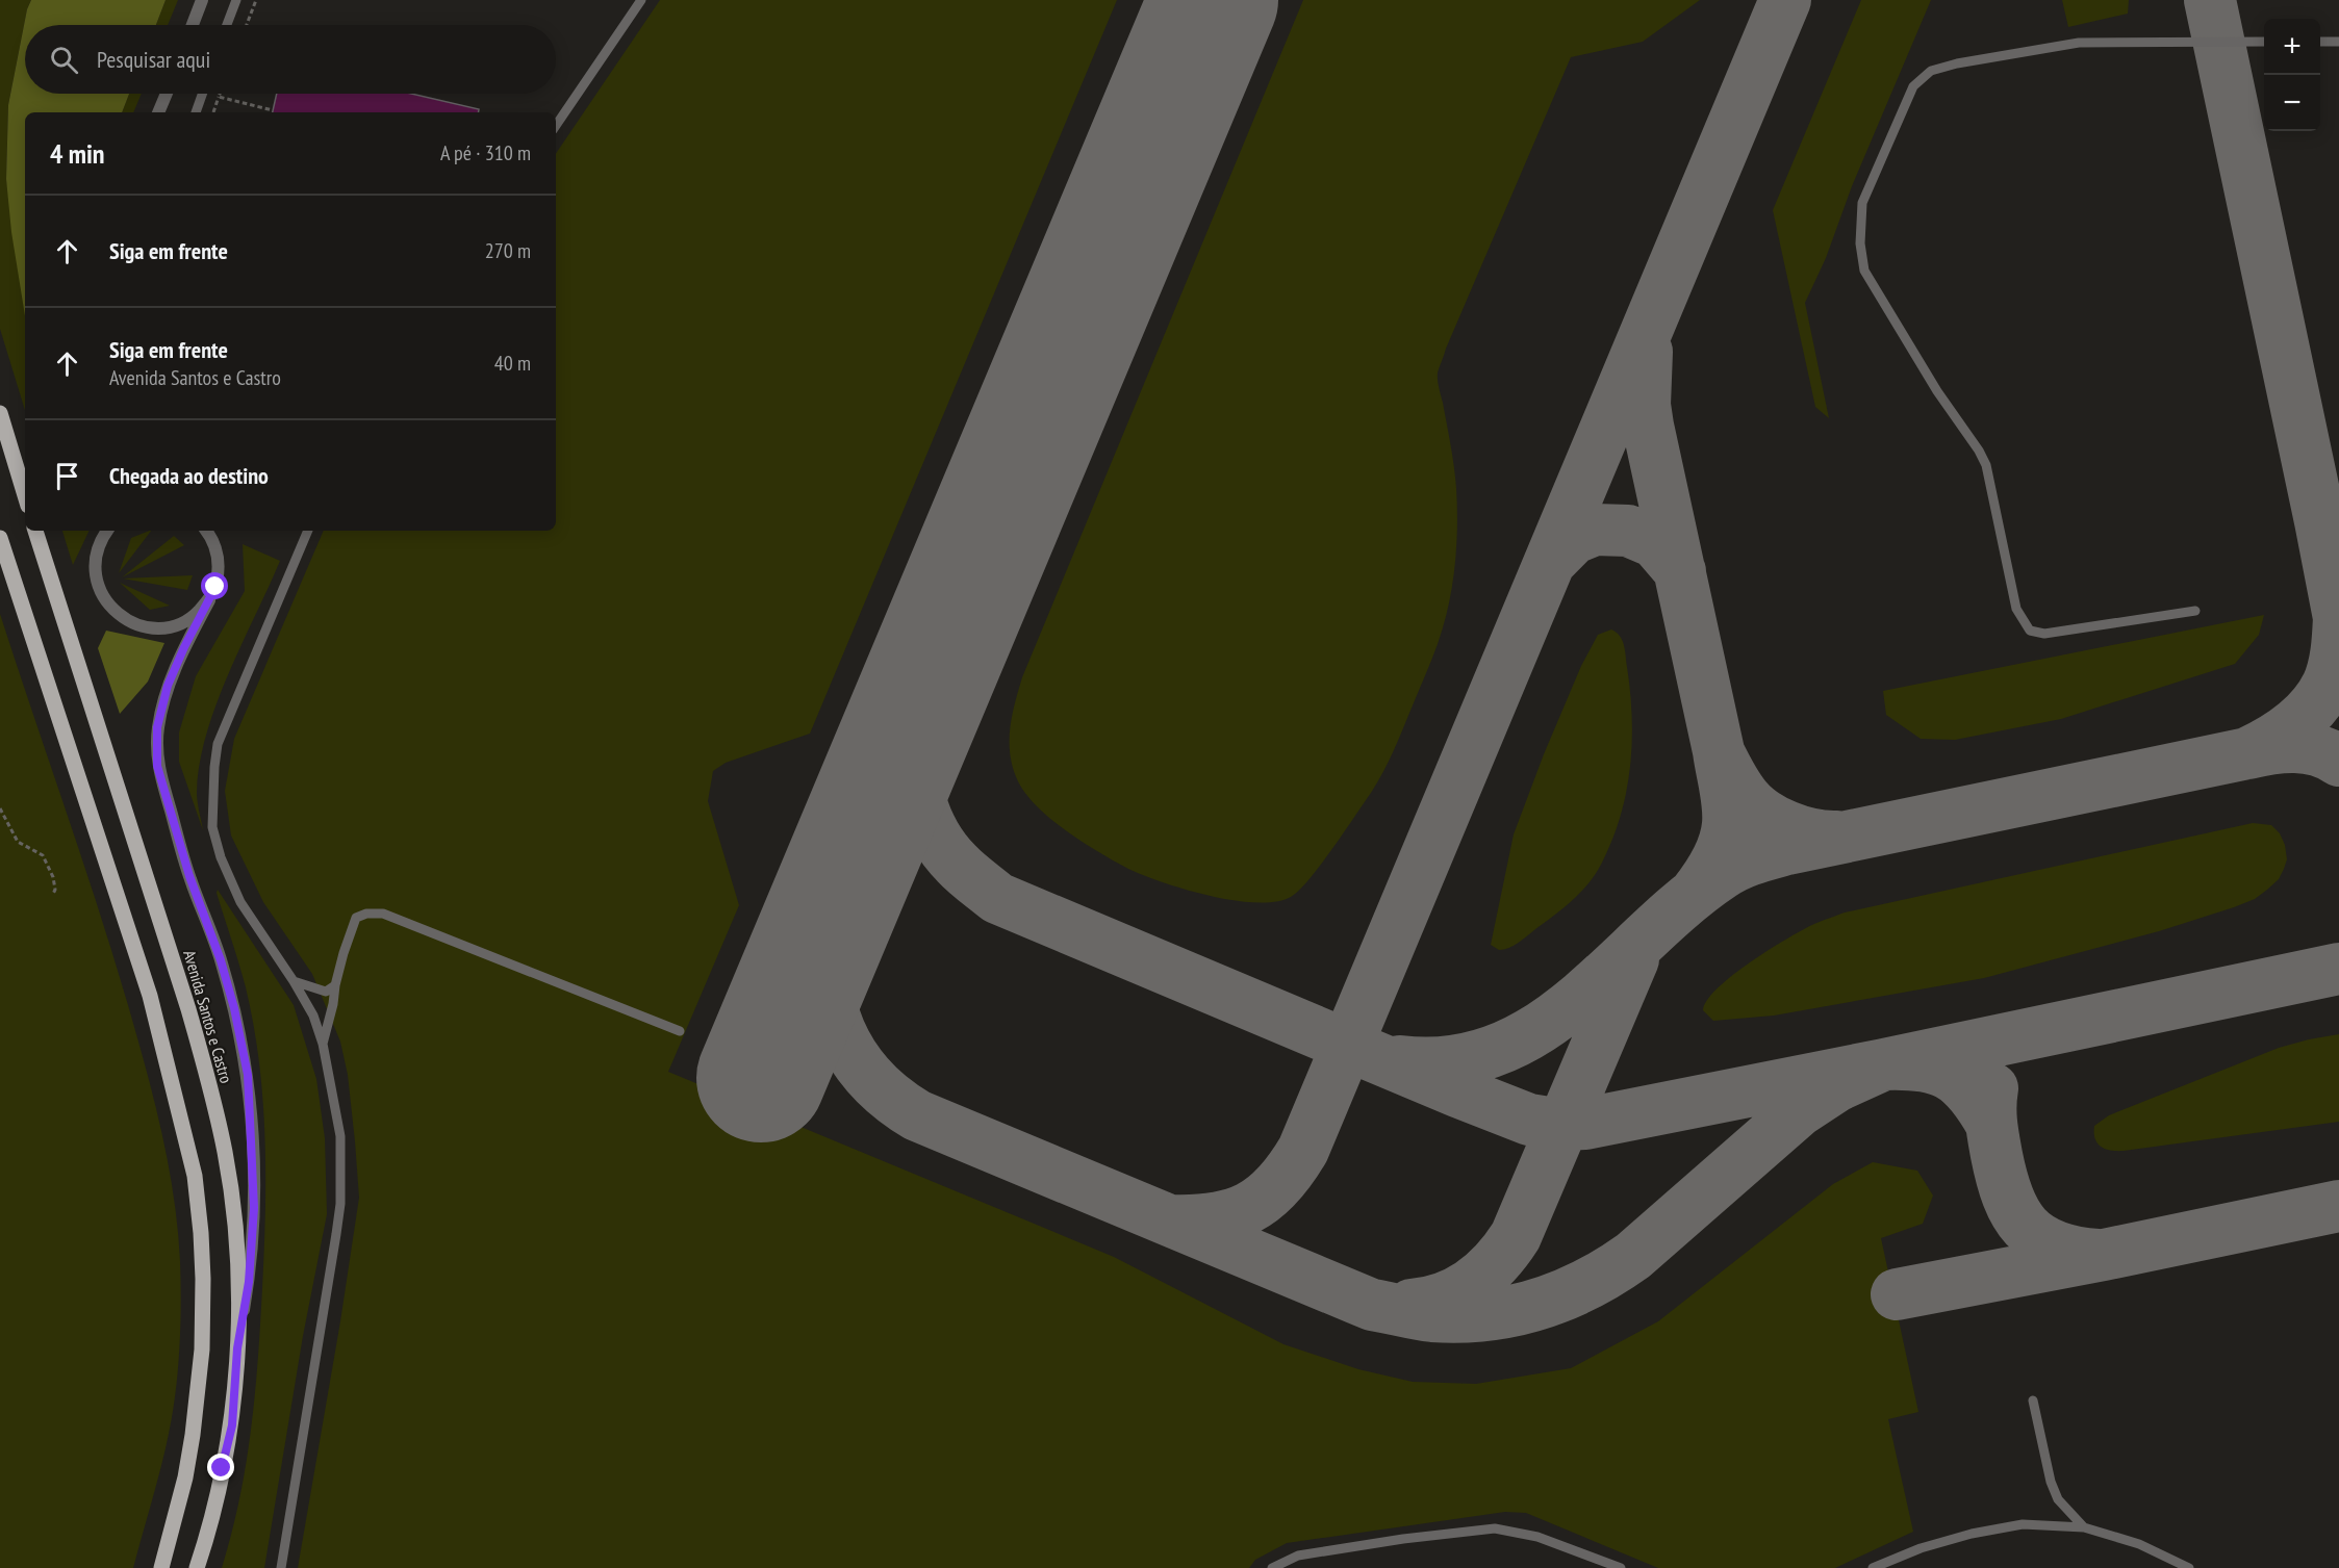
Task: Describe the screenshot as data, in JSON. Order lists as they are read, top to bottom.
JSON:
{
  "streets": {
    "main road": ["Avenida Santos e Castro"]
  },
  "page": {
    "map_buttons": ["+", "−"],
    "search": "Pesquisar aqui",
    "heading": ["4 min", "A pé · 310 m"],
    "list": [
      ["Siga em frente", "270 m"],
      ["Siga em frente", "Avenida Santos e Castro", "40 m"],
      "Chegada ao destino"
    ]
  }
}
